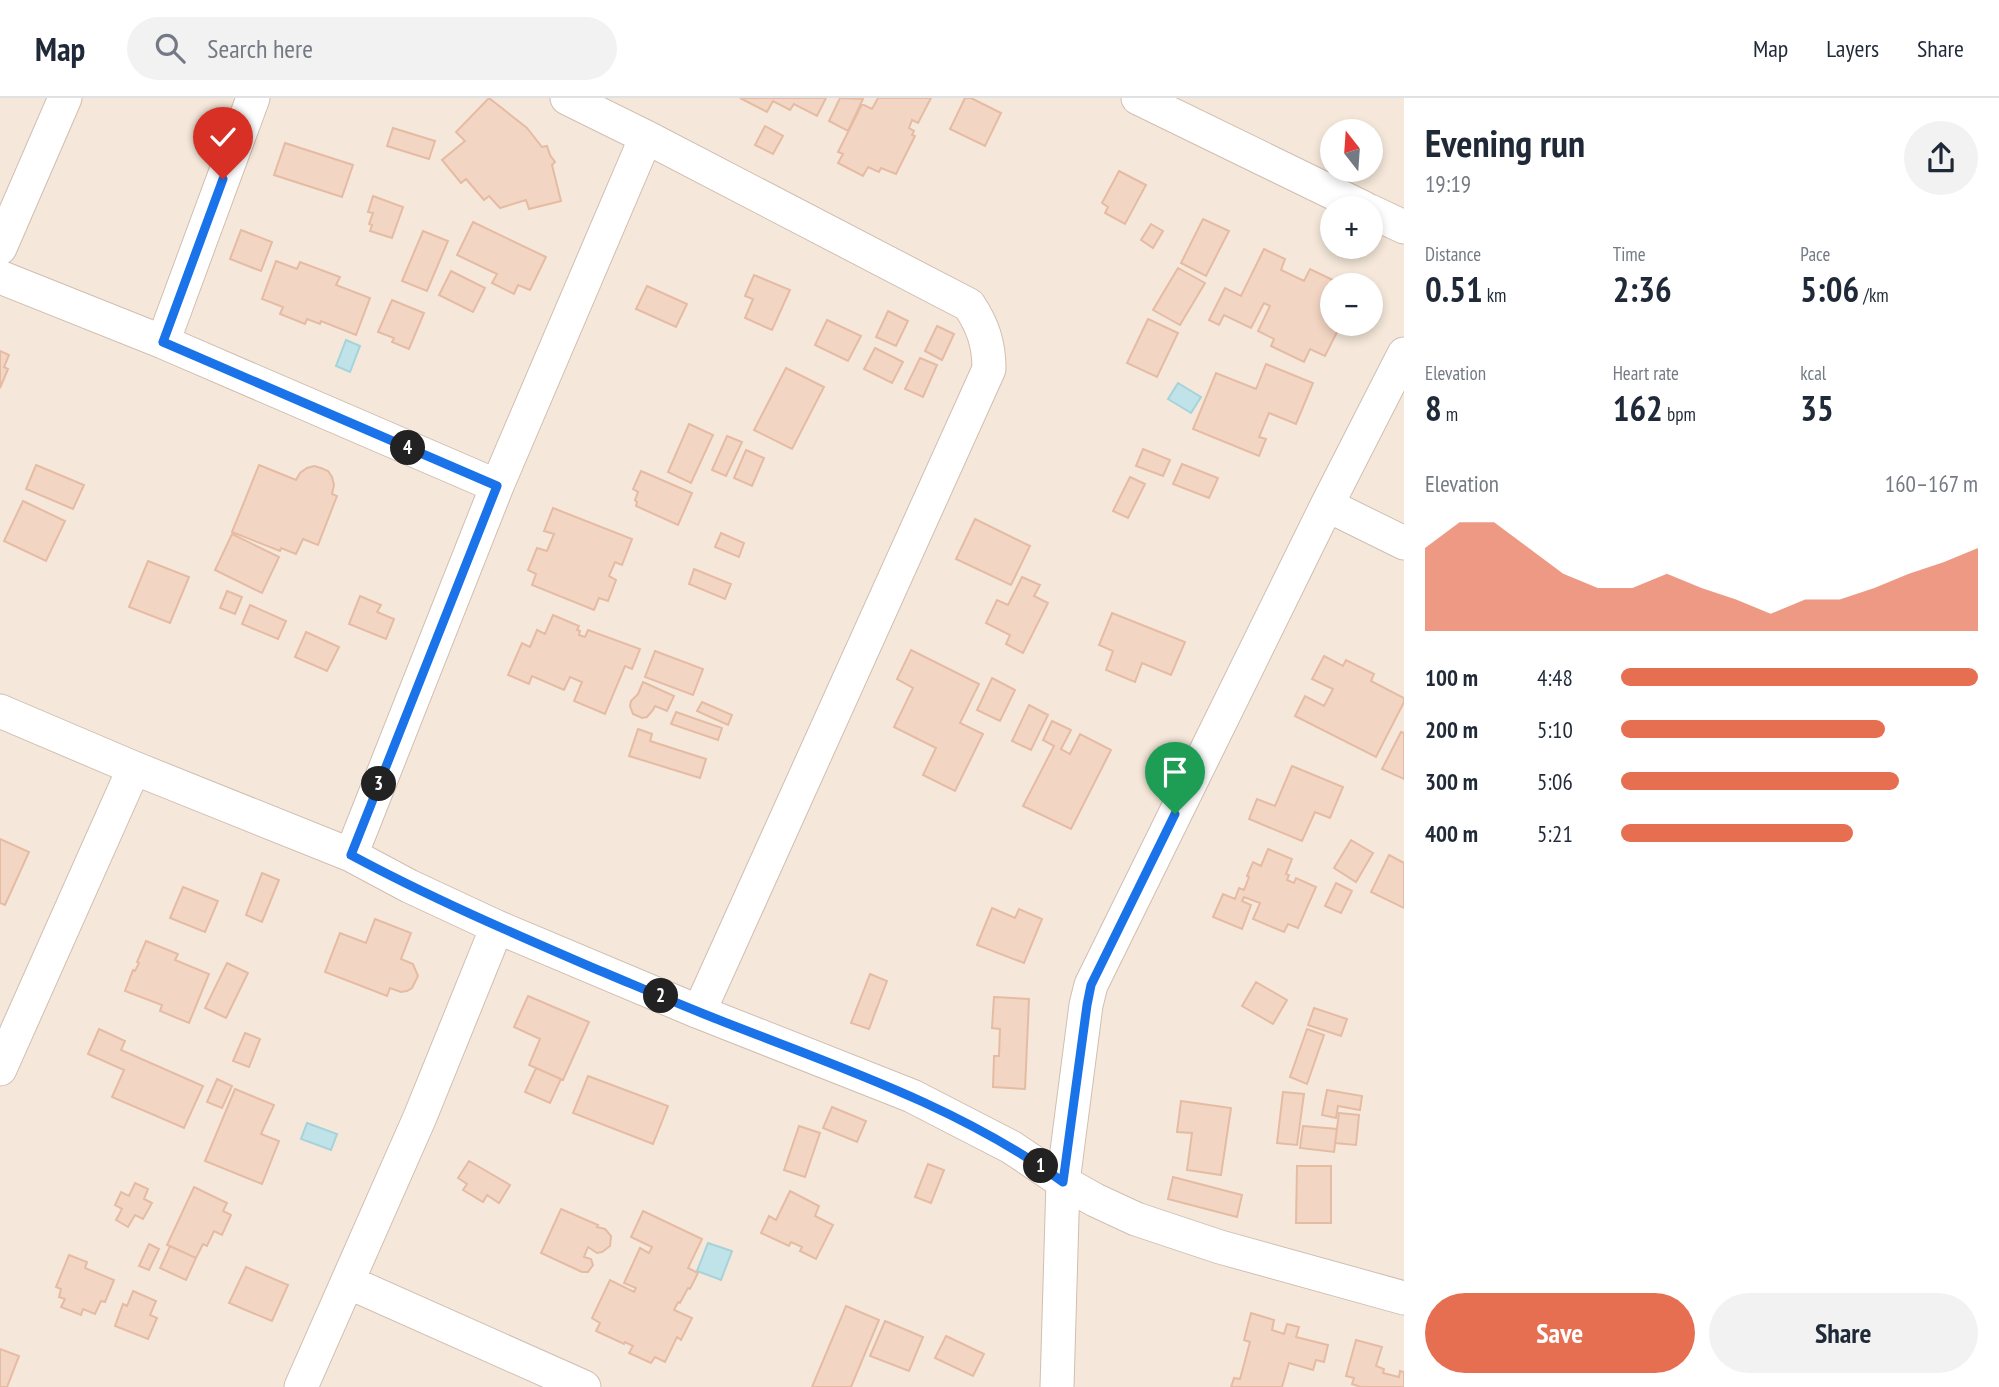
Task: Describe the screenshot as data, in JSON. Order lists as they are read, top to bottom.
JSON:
{
  "north": "top",
  "page": {
    "header": "Map",
    "search": "Search here",
    "nav": ["Map", "Layers", "Share"],
    "heading": ["Evening run", "19:19"],
    "map_buttons": ["+", "−"],
    "stats": [
      ["Distance", "0.51 km"],
      ["Time", "2:36"],
      ["Pace", "5:06 /km"],
      ["Elevation", "8 m"],
      ["Heart rate", "162 bpm"],
      ["kcal", "35"]
    ],
    "pins": [
      "4",
      "3",
      "2",
      "1"
    ],
    "chart": ["Elevation", "160–167 m"],
    "list": [
      {
        "name": "100 m",
        "note": "4:48"
      },
      {
        "name": "200 m",
        "note": "5:10"
      },
      {
        "name": "300 m",
        "note": "5:06"
      },
      {
        "name": "400 m",
        "note": "5:21"
      }
    ],
    "buttons": ["Save", "Share"]
  }
}
